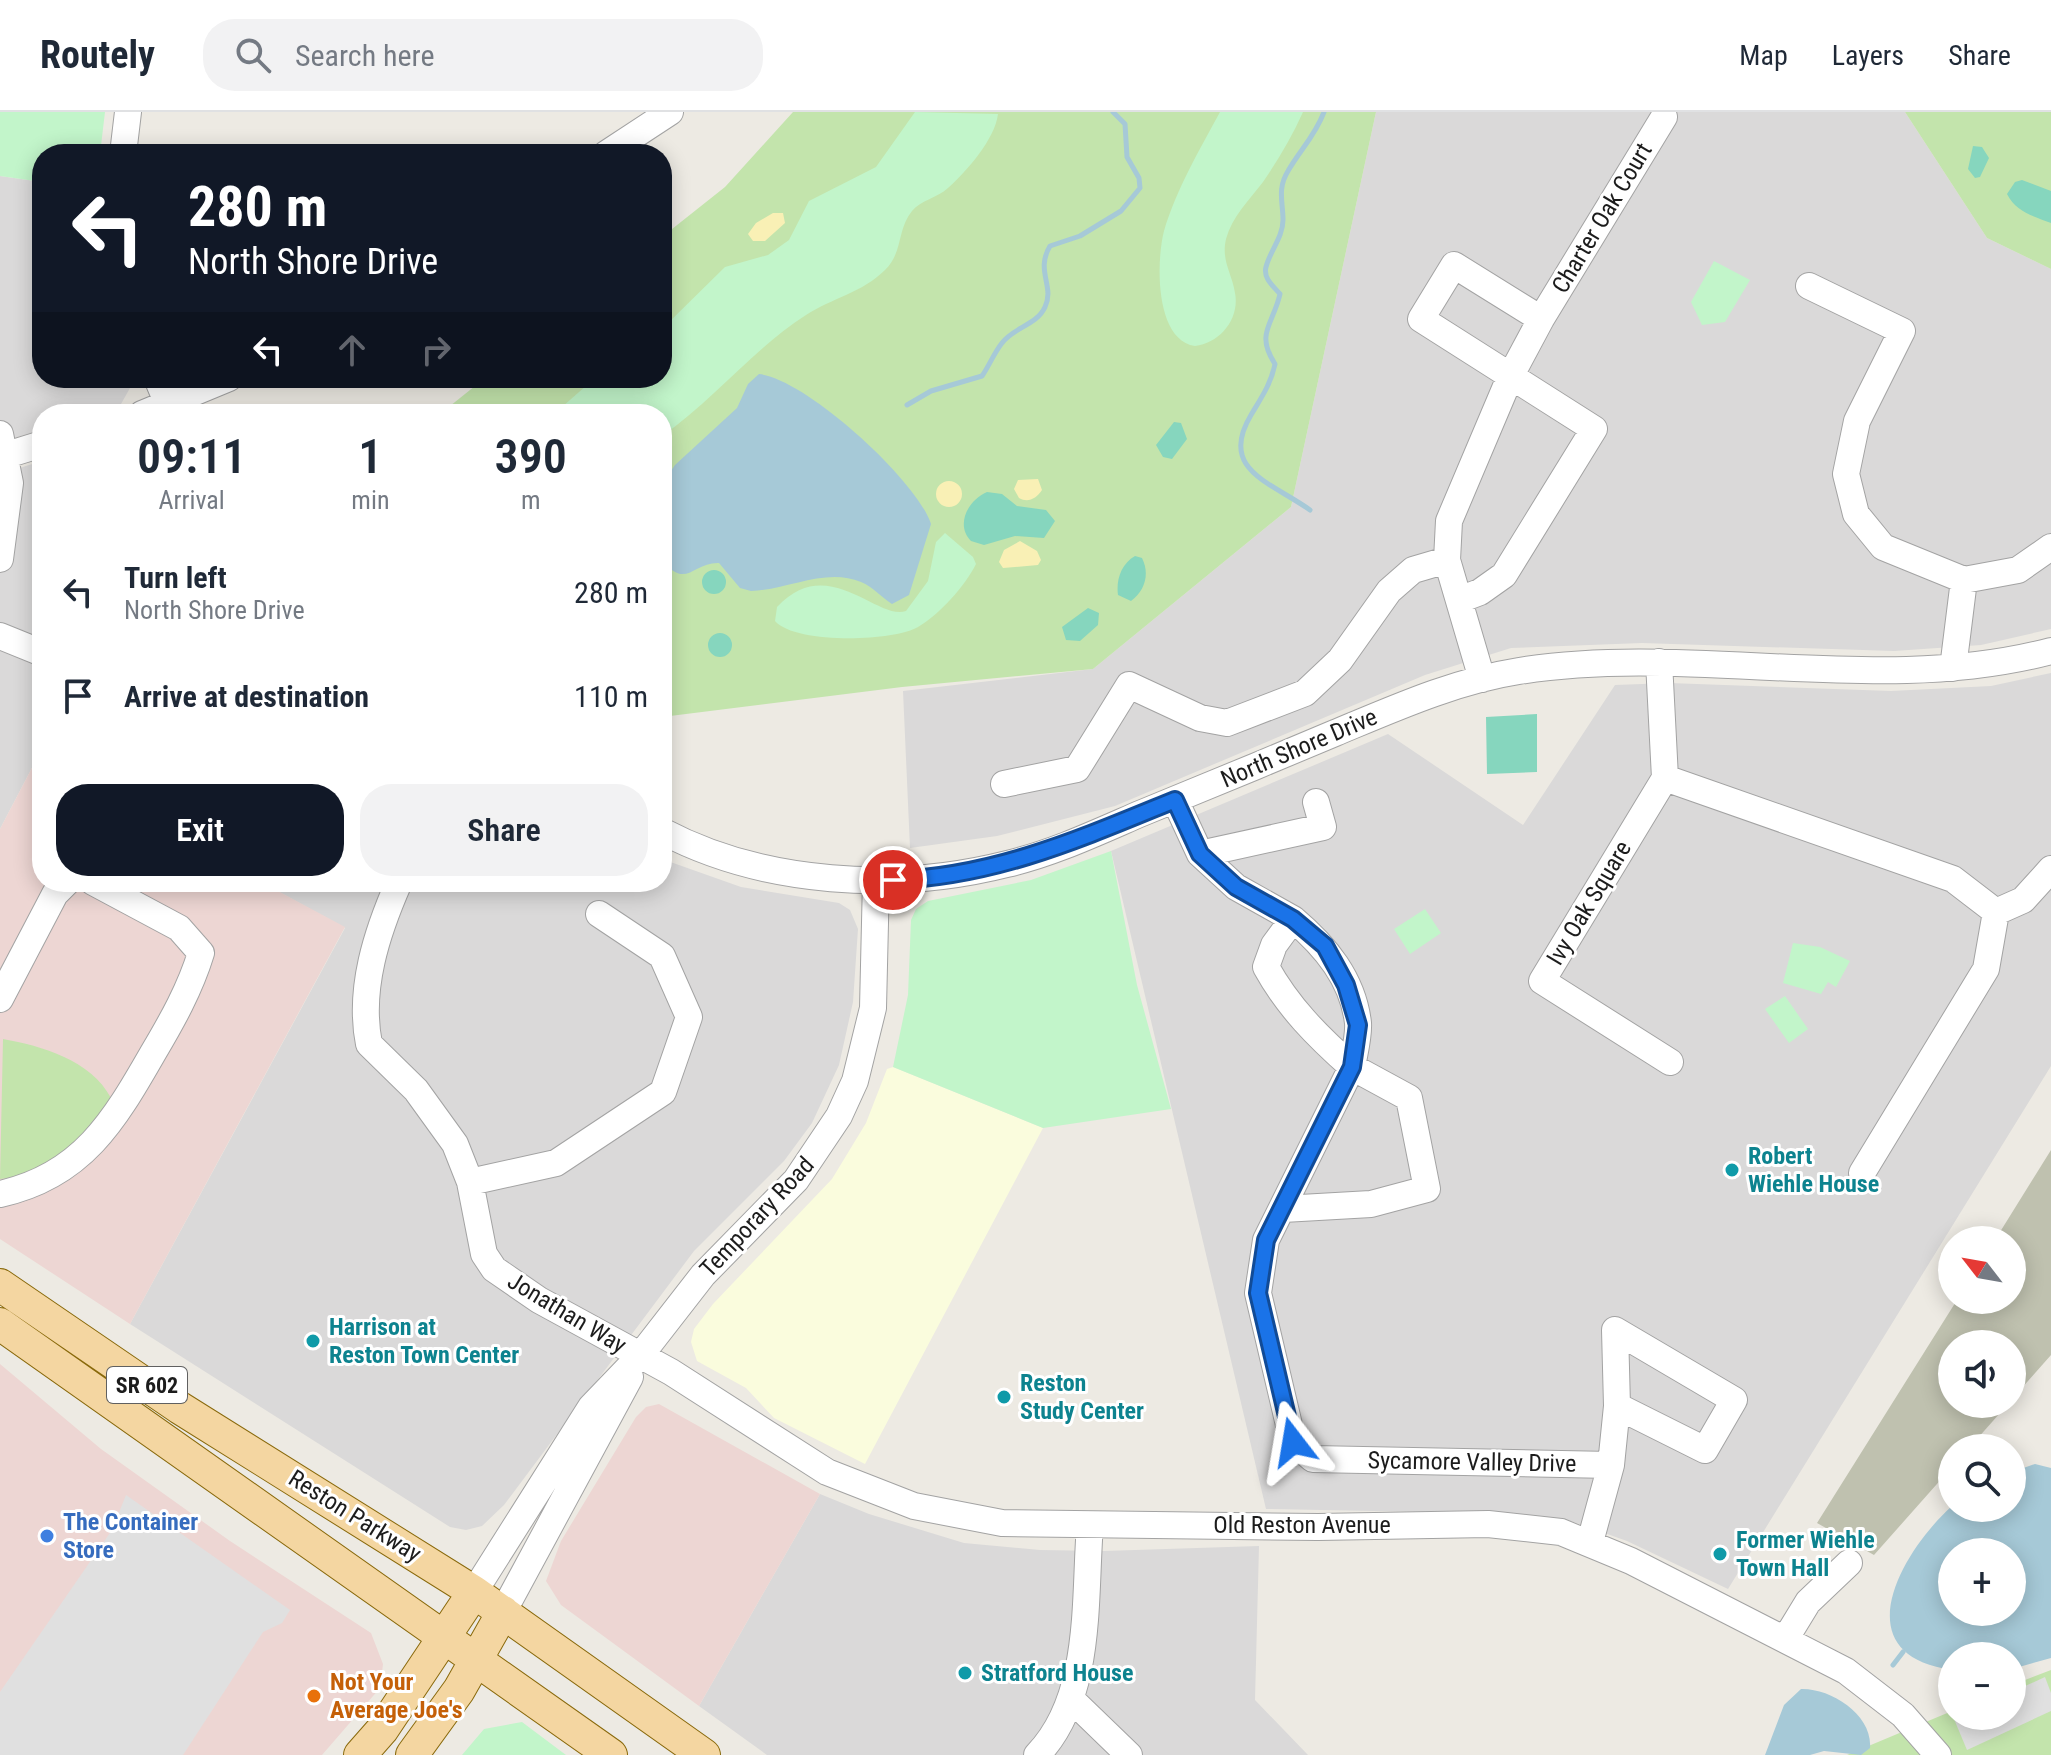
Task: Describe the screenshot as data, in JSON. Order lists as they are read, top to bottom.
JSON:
{
  "streets": {
    "main road": ["SR 602", "Reston Parkway"],
    "street": [
      "Charter Oak Court",
      "North Shore Drive",
      "Ivy Oak Square",
      "Temporary Road",
      "Jonathan Way",
      "Sycamore Valley Drive",
      "Old Reston Avenue"
    ]
  },
  "crossings": [
    ["Charter Oak Court", "North Shore Drive"],
    ["North Shore Drive", "Temporary Road"],
    ["North Shore Drive", "Sycamore Valley Drive"],
    ["Temporary Road", "Jonathan Way"],
    ["Temporary Road", "Reston Parkway"],
    ["Temporary Road", "Old Reston Avenue"],
    ["Jonathan Way", "Old Reston Avenue"],
    ["Sycamore Valley Drive", "Old Reston Avenue"]
  ],
  "places": [
    "Robert Wiehle House",
    "Harrison at Reston Town Center",
    "Reston Study Center",
    "The Container Store",
    "Former Wiehle Town Hall",
    "Stratford House",
    "Not Your Average Joe's"
  ],
  "north": "top left",
  "page": {
    "header": "Routely",
    "search": "Search here",
    "nav": ["Map", "Layers", "Share"],
    "turn": ["280 m", "North Shore Drive"],
    "eta": [
      "09:11",
      "Arrival",
      "1",
      "min",
      "390",
      "m"
    ],
    "list": [
      {
        "name": "Turn left",
        "note": "North Shore Drive",
        "value": "280 m"
      },
      {
        "name": "Arrive at destination",
        "value": "110 m"
      }
    ],
    "buttons": ["Exit", "Share"],
    "map_buttons": ["+", "−"]
  }
}
